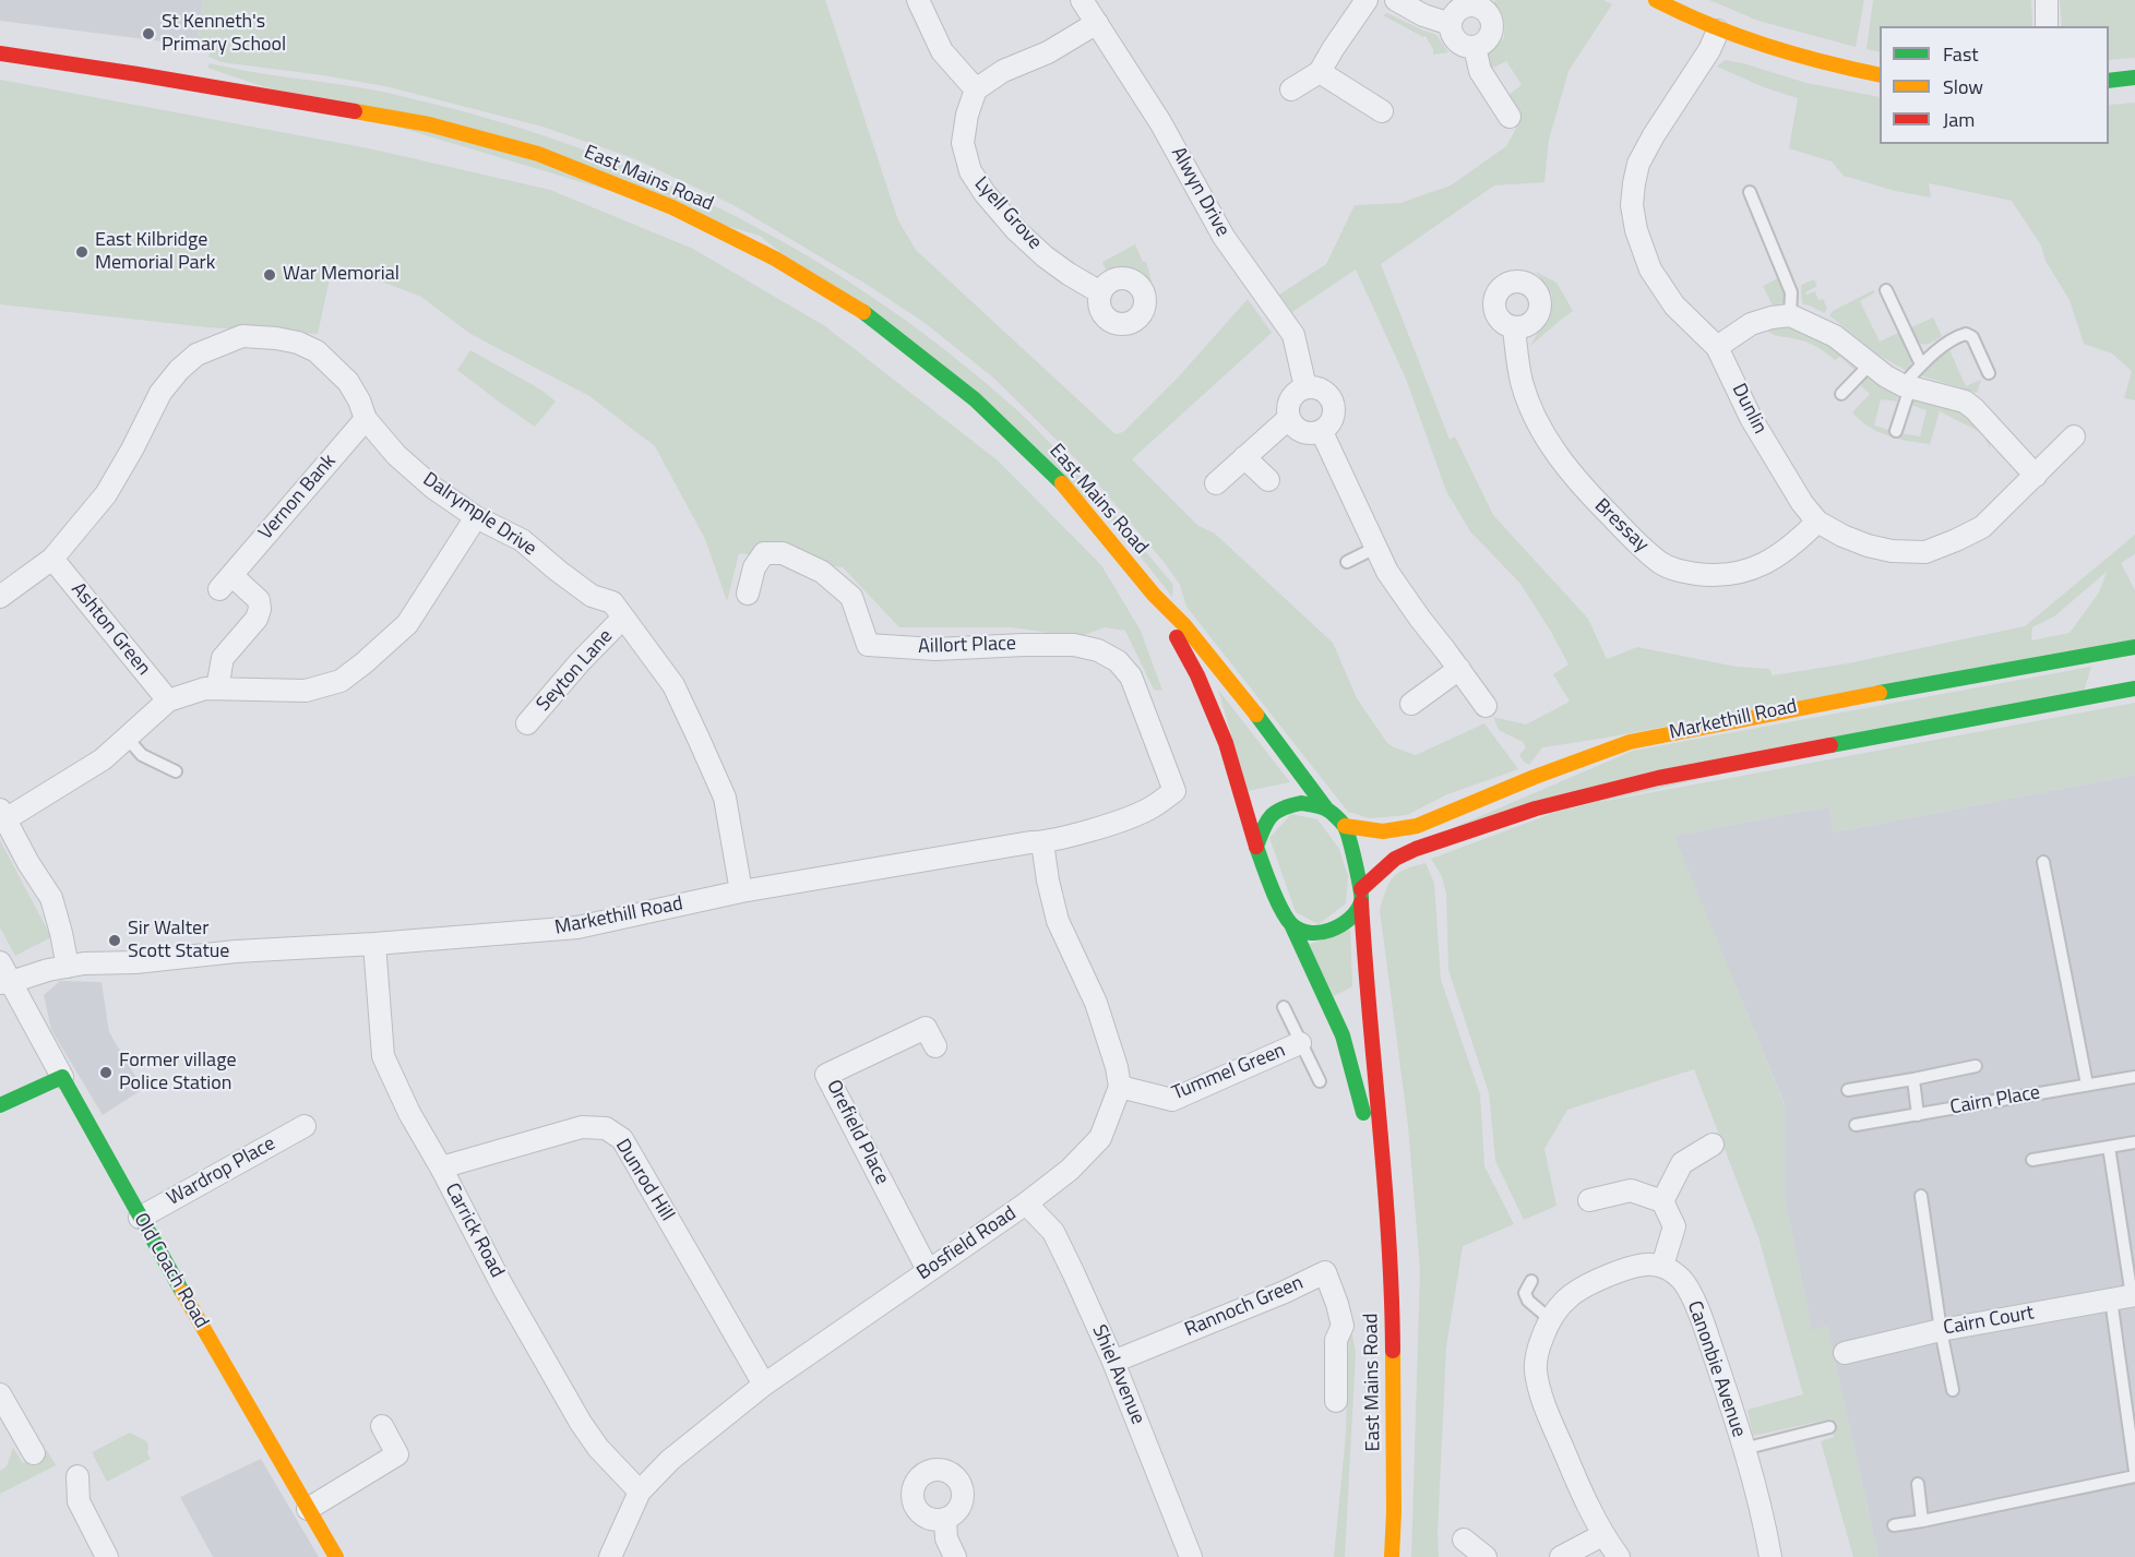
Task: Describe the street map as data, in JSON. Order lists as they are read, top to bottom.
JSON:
{
  "streets": {
    "main road": ["East Mains Road", "Markethill Road", "Old Coach Road"],
    "street": [
      "Alwyn Drive",
      "Lyell Grove",
      "Dunlin",
      "Vernon Bank",
      "Dalrymple Drive",
      "Bressay",
      "Ashton Green",
      "Aillort Place",
      "Seyton Lane",
      "Tummel Green",
      "Orefield Place",
      "Wardrop Place",
      "Dunrod Hill",
      "Carrick Road",
      "Bosfield Road",
      "Rannoch Green",
      "Cairn Court",
      "Canonbie Avenue",
      "Shiel Avenue"
    ],
    "lane": ["Cairn Place"]
  },
  "crossings": [
    ["East Mains Road", "Markethill Road"],
    ["Dunlin", "Bressay"],
    ["Vernon Bank", "Dalrymple Drive"],
    ["Dalrymple Drive", "Ashton Green"],
    ["Dalrymple Drive", "Seyton Lane"],
    ["Dalrymple Drive", "Markethill Road"],
    ["Aillort Place", "Markethill Road"],
    ["Markethill Road", "Carrick Road"],
    ["Markethill Road", "Old Coach Road"],
    ["Tummel Green", "Bosfield Road"],
    ["Orefield Place", "Bosfield Road"],
    ["Wardrop Place", "Old Coach Road"],
    ["Dunrod Hill", "Carrick Road"],
    ["Dunrod Hill", "Bosfield Road"],
    ["Carrick Road", "Bosfield Road"],
    ["Bosfield Road", "Shiel Avenue"],
    ["Rannoch Green", "Shiel Avenue"]
  ],
  "places": [
    "St Kenneth's Primary School",
    "East Kilbridge Memorial Park",
    "War Memorial",
    "Sir Walter Scott Statue",
    "Former village Police Station"
  ],
  "legend": ["Fast", "Slow", "Jam"]
}
